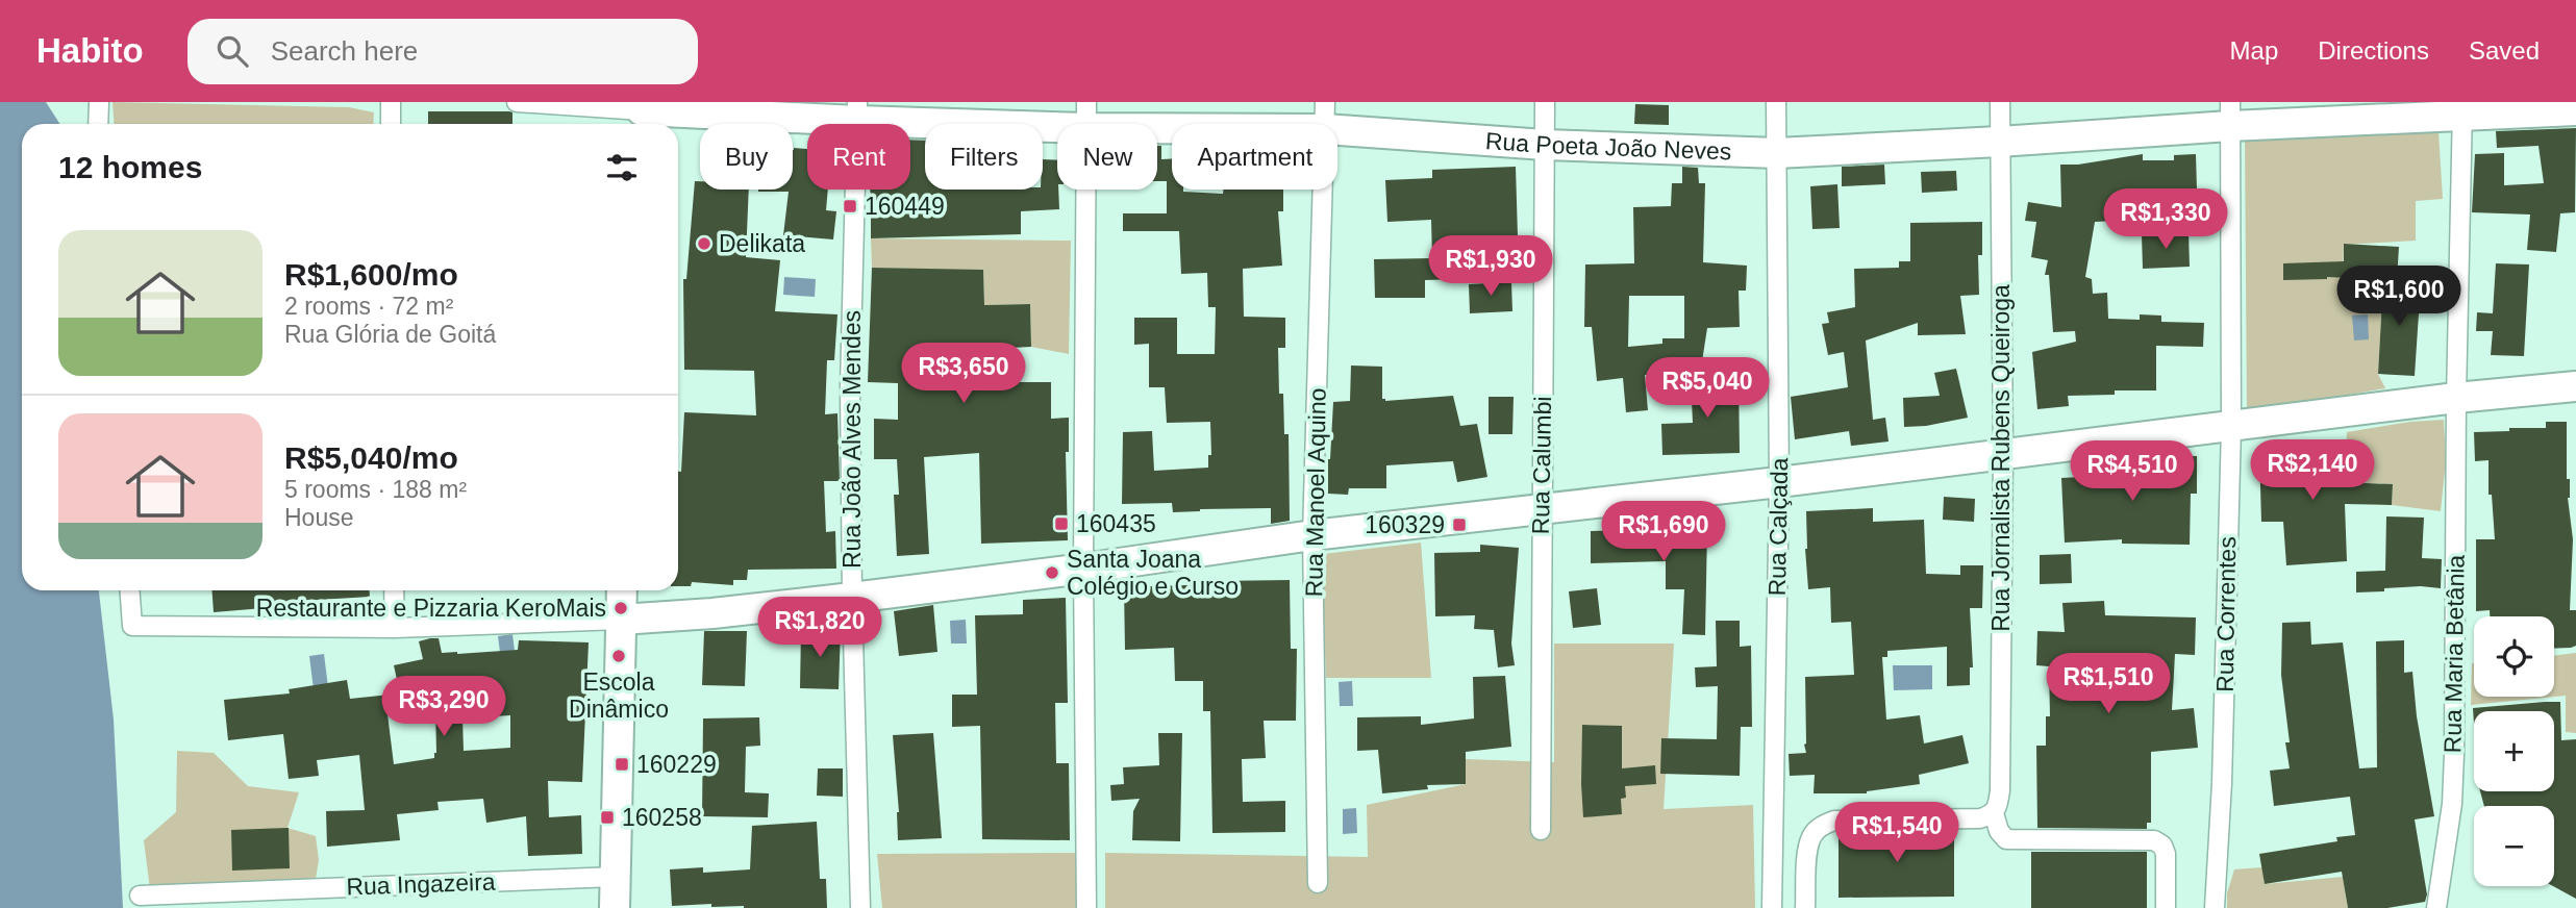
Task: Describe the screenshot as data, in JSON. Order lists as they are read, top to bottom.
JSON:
{
  "streets": {
    "main road": ["Rua Poeta João Neves"],
    "street": [
      "Rua João Alves Mendes",
      "Rua Jornalista Rubens Queiroga",
      "Rua Calumbi",
      "Rua Manoel Aquino",
      "Rua Calçada",
      "Rua Correntes",
      "Rua Maria Betânia",
      "Rua Ingazeira"
    ]
  },
  "crossings": [
    ["Rua Poeta João Neves", "Rua João Alves Mendes"],
    ["Rua Poeta João Neves", "Rua Jornalista Rubens Queiroga"],
    ["Rua Poeta João Neves", "Rua Calumbi"],
    ["Rua Poeta João Neves", "Rua Manoel Aquino"],
    ["Rua Poeta João Neves", "Rua Calçada"],
    ["Rua Poeta João Neves", "Rua Correntes"],
    ["Rua Poeta João Neves", "Rua Maria Betânia"]
  ],
  "places": {
    "transit": [
      "160449",
      "160435",
      "160329",
      "160229",
      "160258"
    ],
    "other": [
      "Delikata",
      "Santa Joana Colégio e Curso",
      "Restaurante e Pizzaria KeroMais",
      "Escola Dinâmico"
    ]
  },
  "page": {
    "header": "Habito",
    "search": "Search here",
    "nav": ["Map", "Directions", "Saved"],
    "chip": [
      "Buy",
      "Rent",
      "Filters",
      "New",
      "Apartment"
    ],
    "heading": "12 homes",
    "price": [
      "R$1,330",
      "R$1,930",
      "R$1,600",
      "R$3,650",
      "R$5,040",
      "R$2,140",
      "R$4,510",
      "R$1,690",
      "R$1,820",
      "R$1,510",
      "R$3,290",
      "R$1,540"
    ],
    "list": [
      {
        "name": "R$1,600/mo",
        "note": "2 rooms · 72 m² · Rua Glória de Goitá"
      },
      {
        "name": "R$5,040/mo",
        "note": "5 rooms · 188 m² · House"
      }
    ],
    "map_buttons": ["+", "−"]
  }
}
